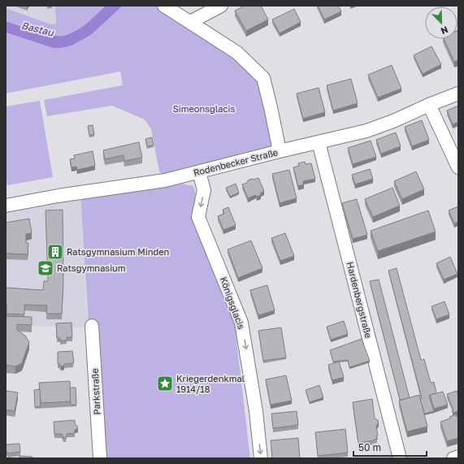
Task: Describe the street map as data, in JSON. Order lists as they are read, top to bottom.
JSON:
{
  "streets": {
    "street": [
      "Rodenbecker Straße",
      "Hardenbergstraße",
      "Königsglacis",
      "Parkstraße"
    ]
  },
  "crossings": [
    ["Rodenbecker Straße", "Hardenbergstraße"],
    ["Rodenbecker Straße", "Königsglacis"]
  ],
  "one_way": ["Königsglacis"],
  "water": ["Bastau"],
  "parks": ["Simeonsglacis"],
  "places": {
    "building": ["Ratsgymnasium Minden"],
    "school or university": ["Ratsgymnasium"],
    "place": ["Kriegerdenkmal 1914/18"]
  },
  "scale_bar": "50 m",
  "north": "bottom right"
}
